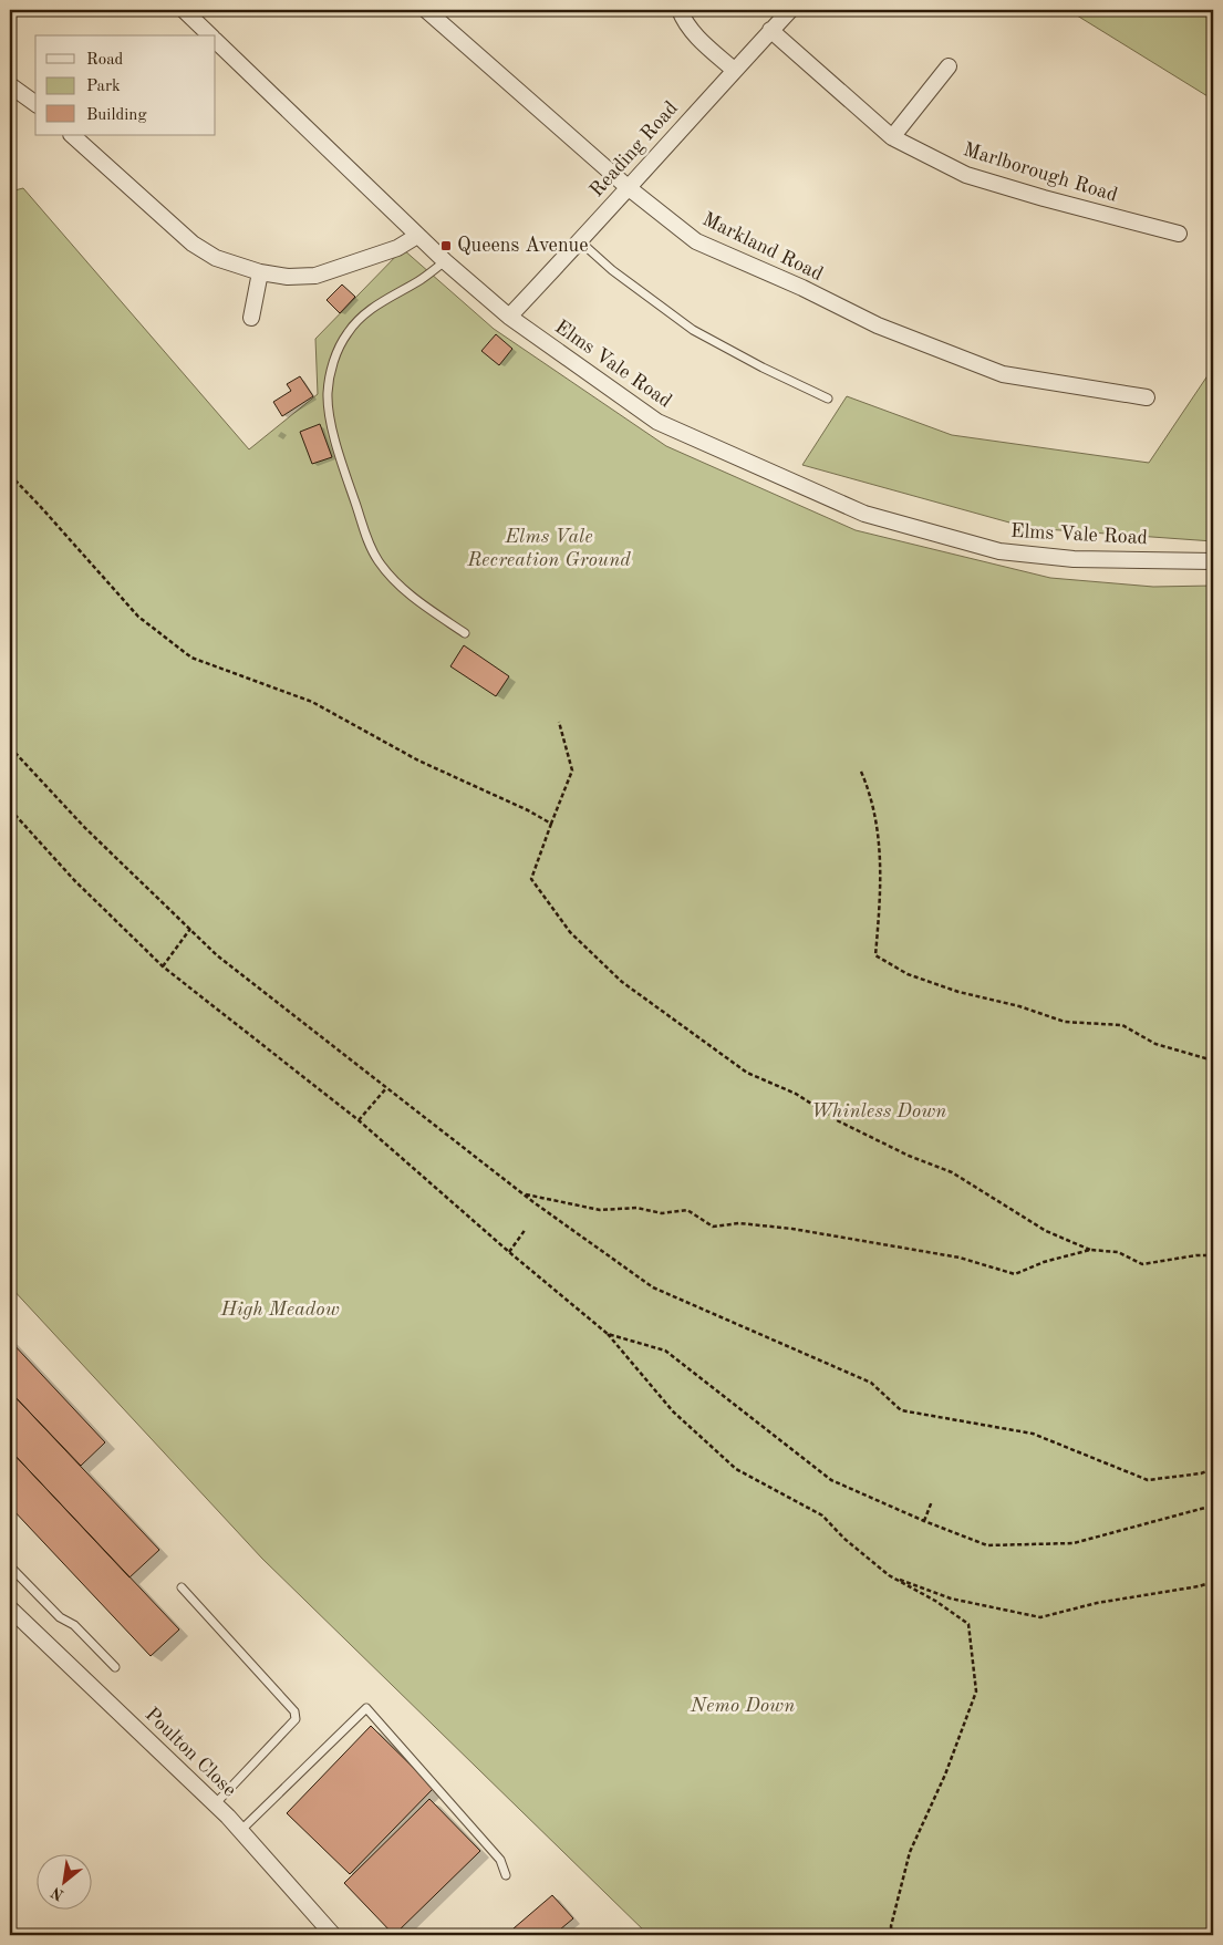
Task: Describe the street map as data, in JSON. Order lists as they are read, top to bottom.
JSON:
{
  "streets": {
    "street": [
      "Reading Road",
      "Marlborough Road",
      "Markland Road",
      "Elms Vale Road",
      "Poulton Close"
    ]
  },
  "crossings": [
    ["Reading Road", "Marlborough Road"],
    ["Reading Road", "Markland Road"],
    ["Reading Road", "Elms Vale Road"]
  ],
  "parks": [
    "Elms Vale Recreation Ground",
    "Whinless Down",
    "High Meadow",
    "Nemo Down"
  ],
  "places": {
    "transit": ["Queens Avenue"]
  },
  "legend": ["Road", "Park", "Building"],
  "north": "bottom left"
}
